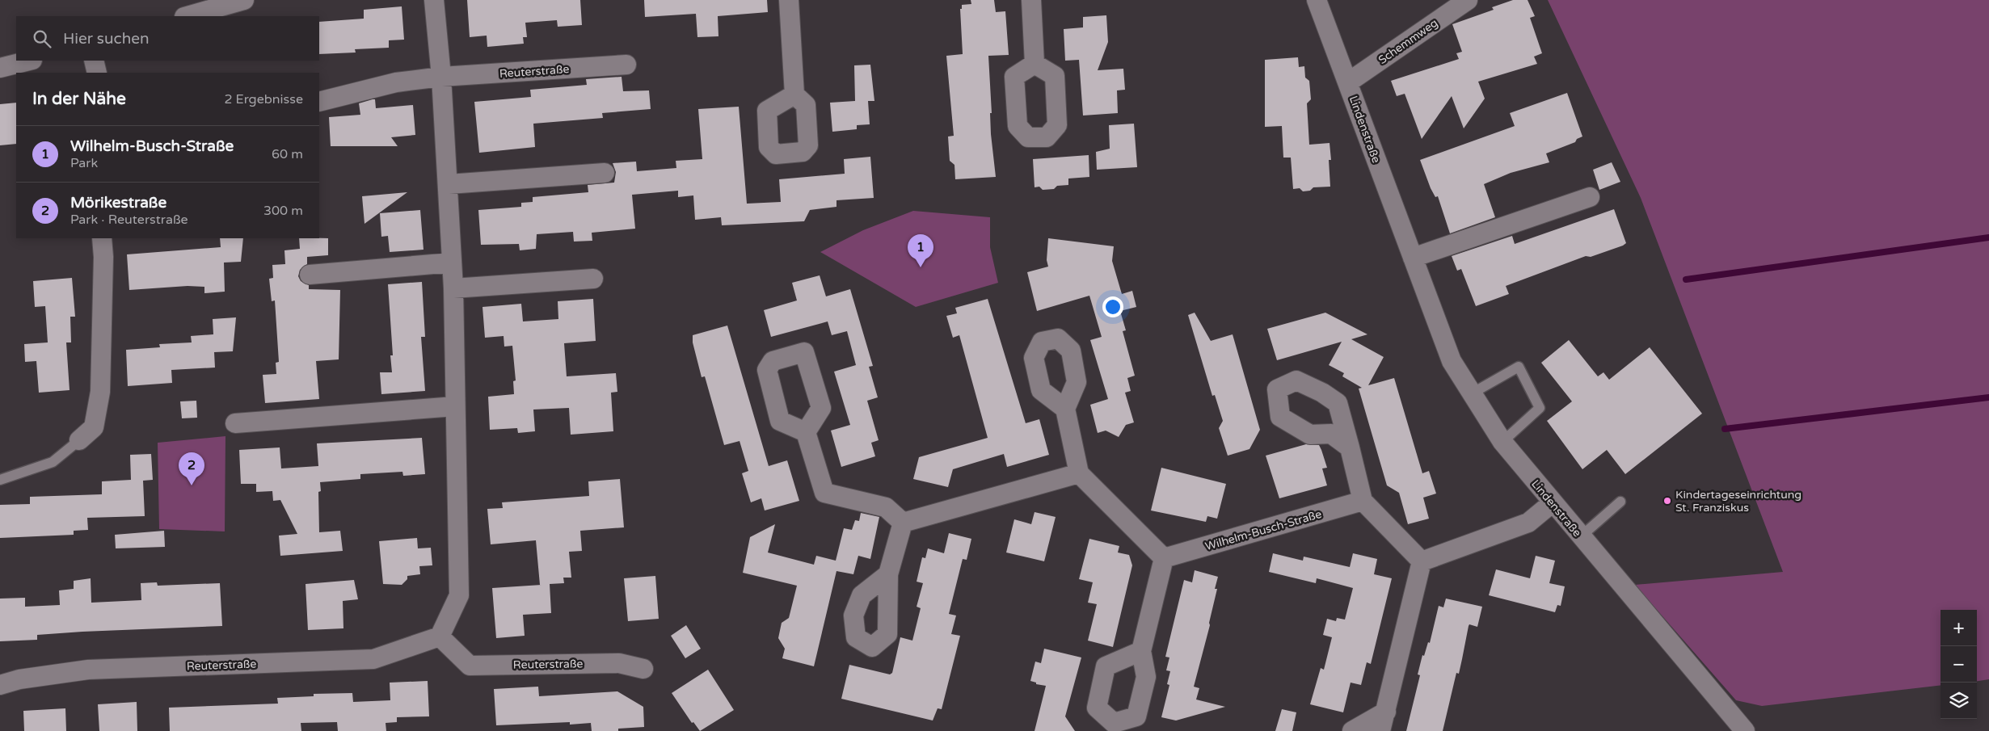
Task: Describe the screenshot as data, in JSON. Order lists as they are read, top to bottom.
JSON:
{
  "streets": {
    "street": [
      "Schemmweg",
      "Reuterstraße",
      "Lindenstraße",
      "Wilhelm-Busch-Straße"
    ]
  },
  "crossings": [
    ["Schemmweg", "Lindenstraße"]
  ],
  "places": ["Kindertageseinrichtung St. Franziskus"],
  "page": {
    "search": "Hier suchen",
    "heading": ["In der Nähe", "2 Ergebnisse"],
    "list": [
      {
        "mark": "1",
        "name": "Wilhelm-Busch-Straße",
        "note": "Park",
        "value": "60 m"
      },
      {
        "mark": "2",
        "name": "Mörikestraße",
        "note": "Park · Reuterstraße",
        "value": "300 m"
      }
    ],
    "pins": ["1", "2"],
    "map_buttons": ["+", "−"]
  }
}
